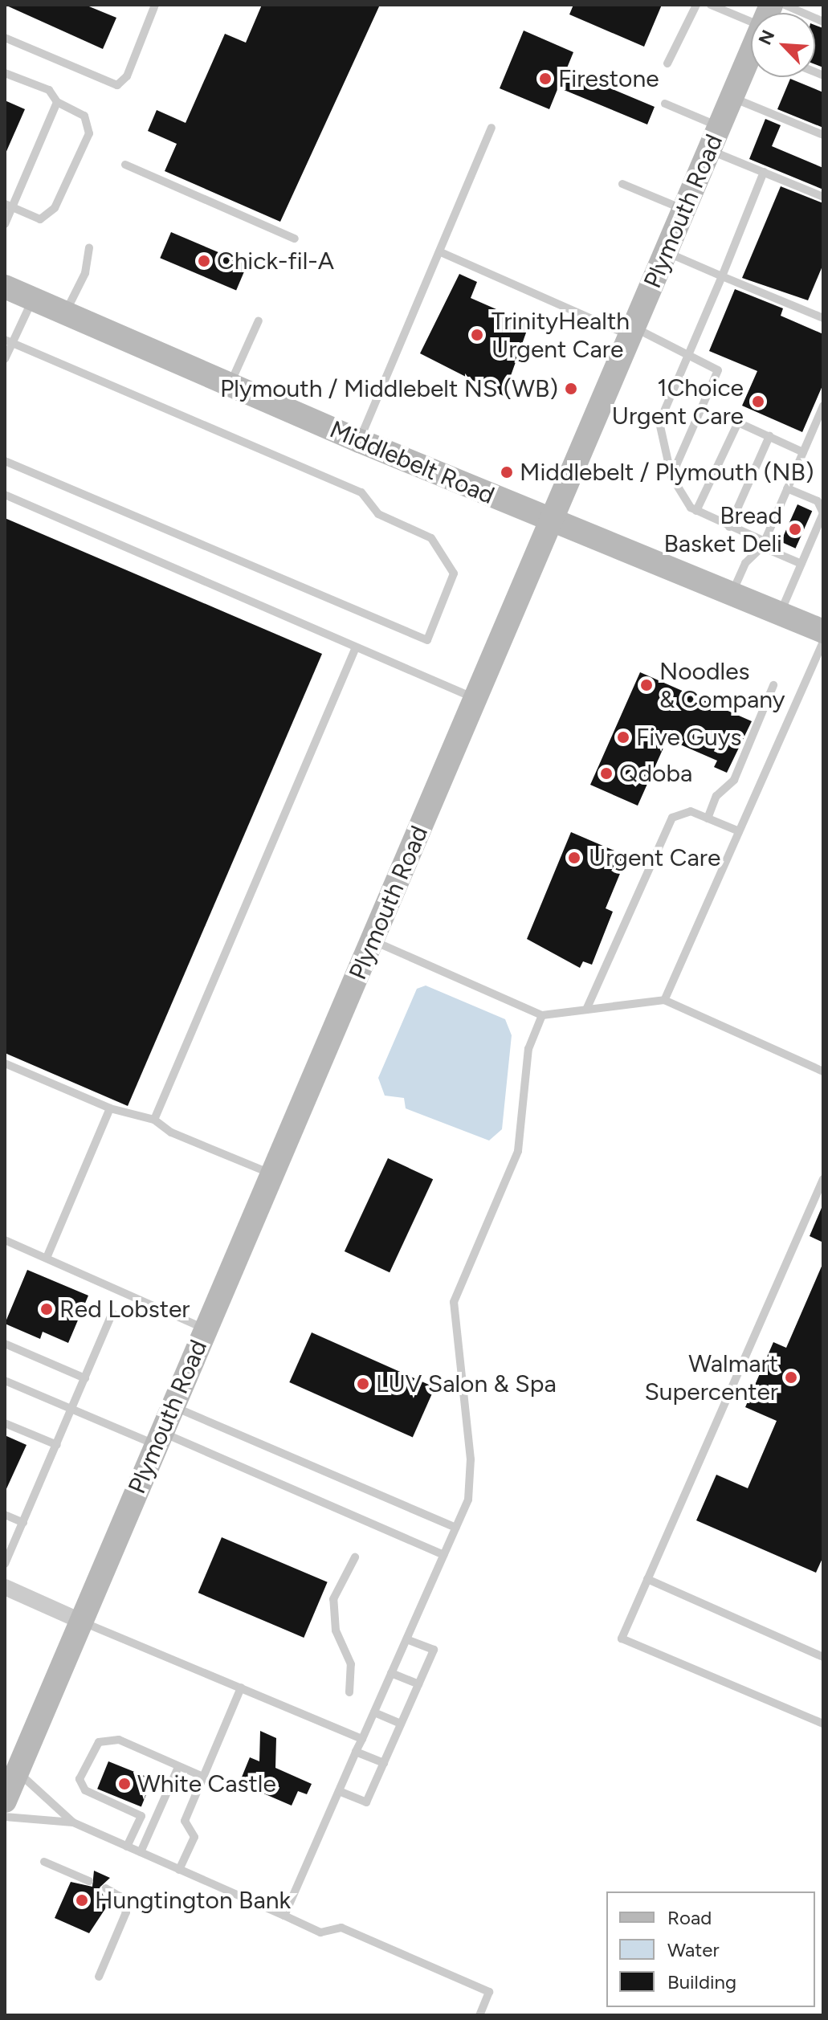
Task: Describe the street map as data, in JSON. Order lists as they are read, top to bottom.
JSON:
{
  "streets": {
    "main road": ["Plymouth Road", "Middlebelt Road"]
  },
  "crossings": [
    ["Plymouth Road", "Middlebelt Road"]
  ],
  "places": [
    "Firestone",
    "Chick-fil-A",
    "TrinityHealth Urgent Care",
    "Plymouth / Middlebelt NS (WB)",
    "1Choice Urgent Care",
    "Middlebelt / Plymouth (NB)",
    "Bread Basket Deli",
    "Noodles & Company",
    "Five Guys",
    "Qdoba",
    "Urgent Care",
    "Red Lobster",
    "Walmart Supercenter",
    "LUV Salon & Spa",
    "White Castle",
    "Hungtington Bank"
  ],
  "legend": ["Road", "Water", "Building"],
  "north": "top left"
}
